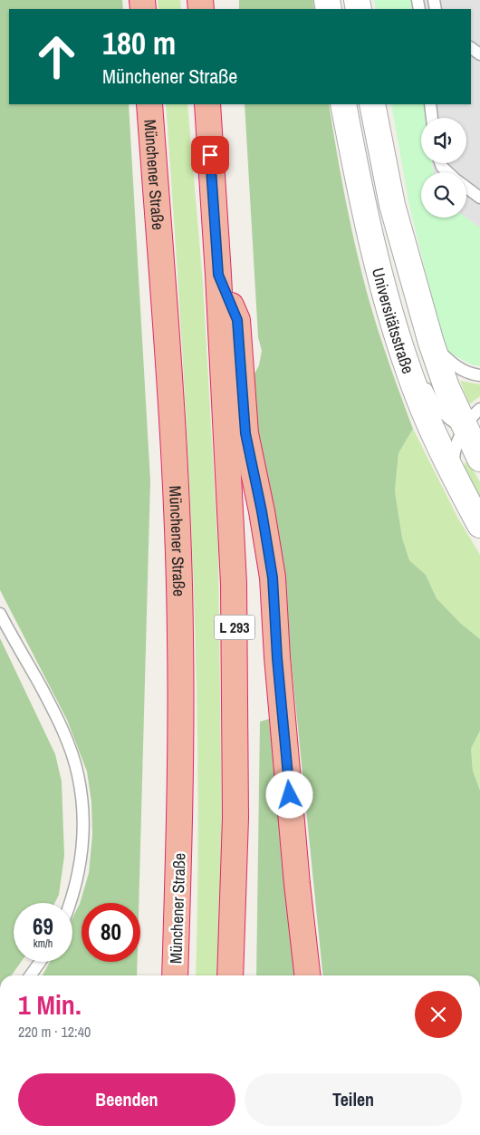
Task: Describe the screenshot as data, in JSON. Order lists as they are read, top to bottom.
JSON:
{
  "streets": {
    "highway": ["Münchener Straße", "L 293"],
    "street": ["Universitätsstraße"]
  },
  "page": {
    "turn": ["180 m", "Münchener Straße"],
    "speed": "69 km/h",
    "limit": "80",
    "heading": ["1 Min.", "220 m · 12:40"],
    "buttons": ["Beenden", "Teilen"]
  }
}
